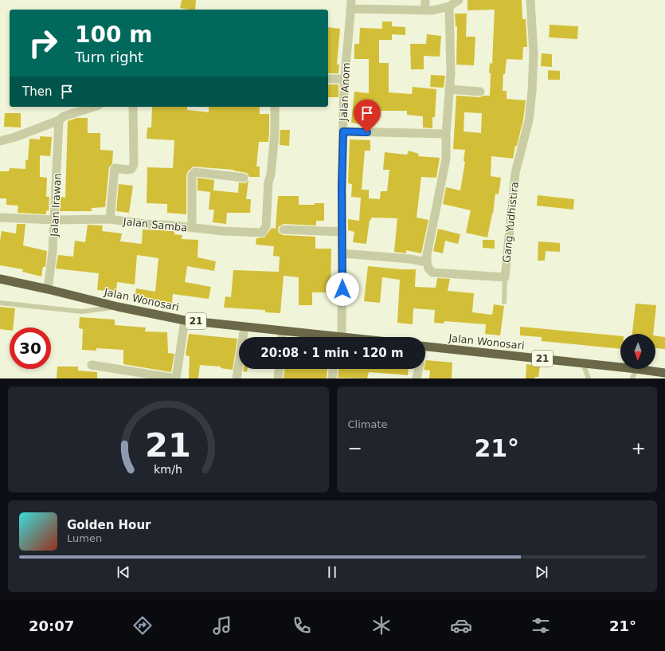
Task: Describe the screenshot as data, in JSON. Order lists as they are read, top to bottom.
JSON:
{
  "streets": {
    "highway": ["Jalan Wonosari", "21"],
    "street": [
      "Jalan Anom",
      "Jalan Irawan",
      "Gang Yudhistira",
      "Jalan Samba"
    ]
  },
  "crossings": [
    ["Jalan Irawan", "Jalan Samba"],
    ["Jalan Irawan", "Jalan Wonosari"]
  ],
  "north": "bottom",
  "page": {
    "turn": ["100 m", "Turn right"],
    "then": "Then",
    "limit": "30",
    "trip": "20:08 · 1 min · 120 m",
    "tile": "Climate",
    "heat": ["−", "21°", "+"],
    "song": ["Golden Hour", "Lumen"],
    "tabs": ["20:07", "21°"],
    "gauge": ["21", "km/h"]
  }
}
